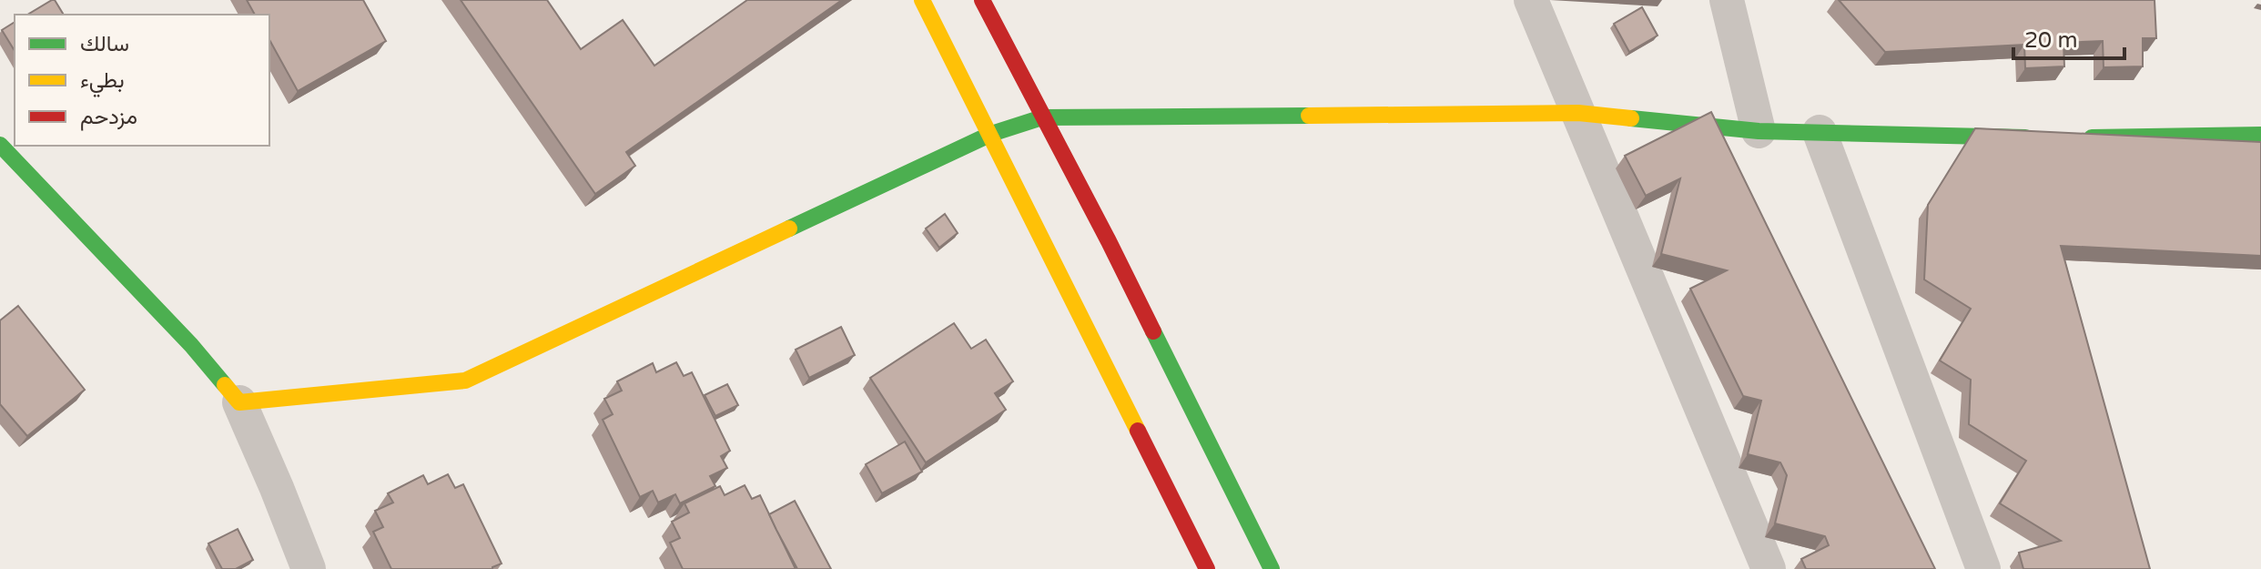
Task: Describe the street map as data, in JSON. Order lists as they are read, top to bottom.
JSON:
{
  "legend": ["سالك", "بطيء", "مزدحم"],
  "scale_bar": "20 m"
}
